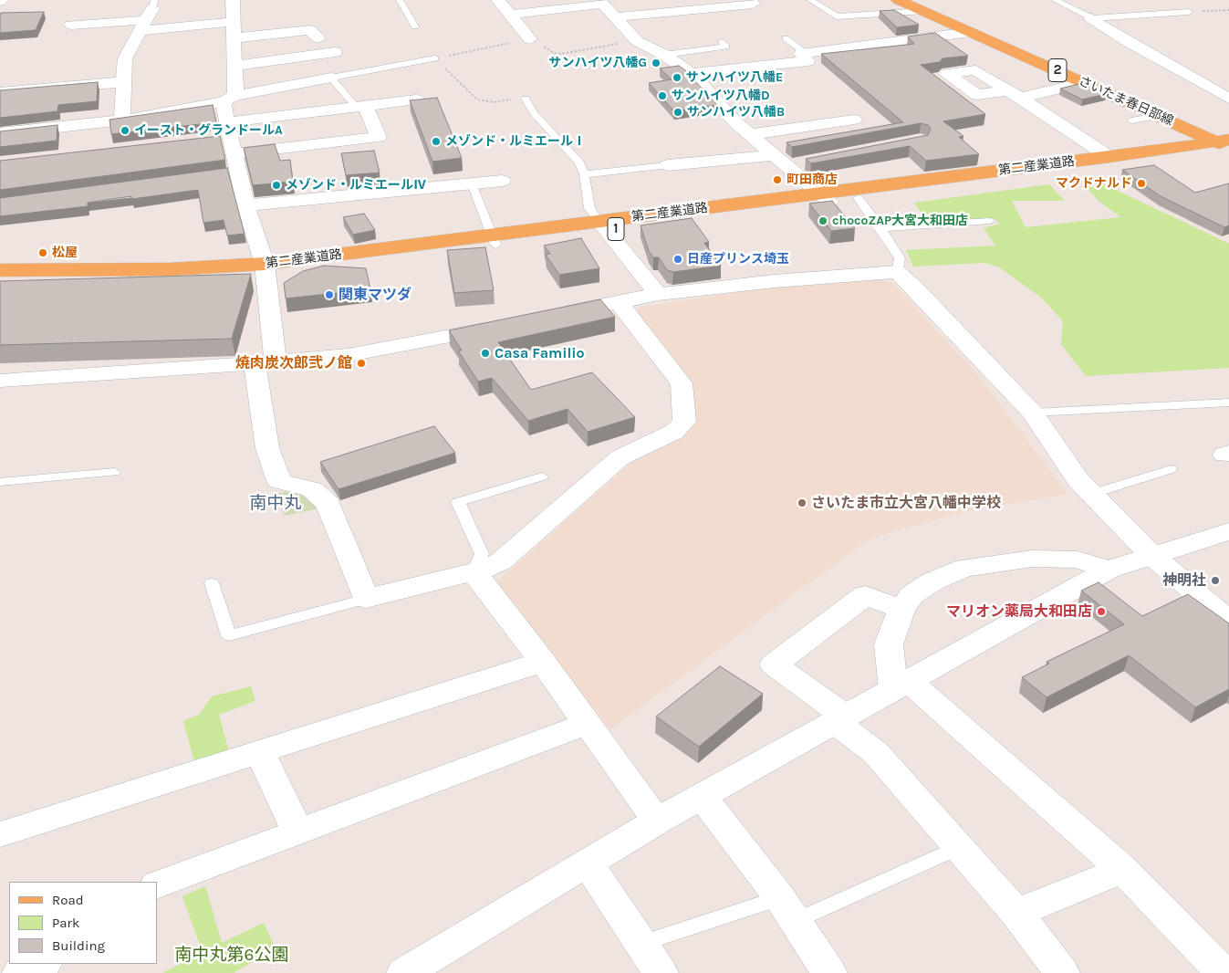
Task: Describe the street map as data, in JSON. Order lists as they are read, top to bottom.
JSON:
{
  "streets": {
    "main road": [
      "2",
      "さいたま春日部線",
      "第二産業道路",
      "1"
    ]
  },
  "crossings": [
    ["さいたま春日部線", "第二産業道路"]
  ],
  "districts": ["南中丸"],
  "parks": ["南中丸第6公園"],
  "places": [
    "サンハイツ八幡G",
    "サンハイツ八幡E",
    "サンハイツ八幡D",
    "サンハイツ八幡B",
    "イースト・グランドールA",
    "メゾンド・ルミエールⅠ",
    "町田商店",
    "マクドナルド",
    "メゾンド・ルミエールⅣ",
    "chocoZAP大宮大和田店",
    "松屋",
    "日産プリンス埼玉",
    "関東マツダ",
    "Casa Familio",
    "焼肉炭次郎弐ノ館",
    "さいたま市立大宮八幡中学校",
    "神明社",
    "マリオン薬局大和田店"
  ],
  "legend": ["Road", "Park", "Building"]
}
